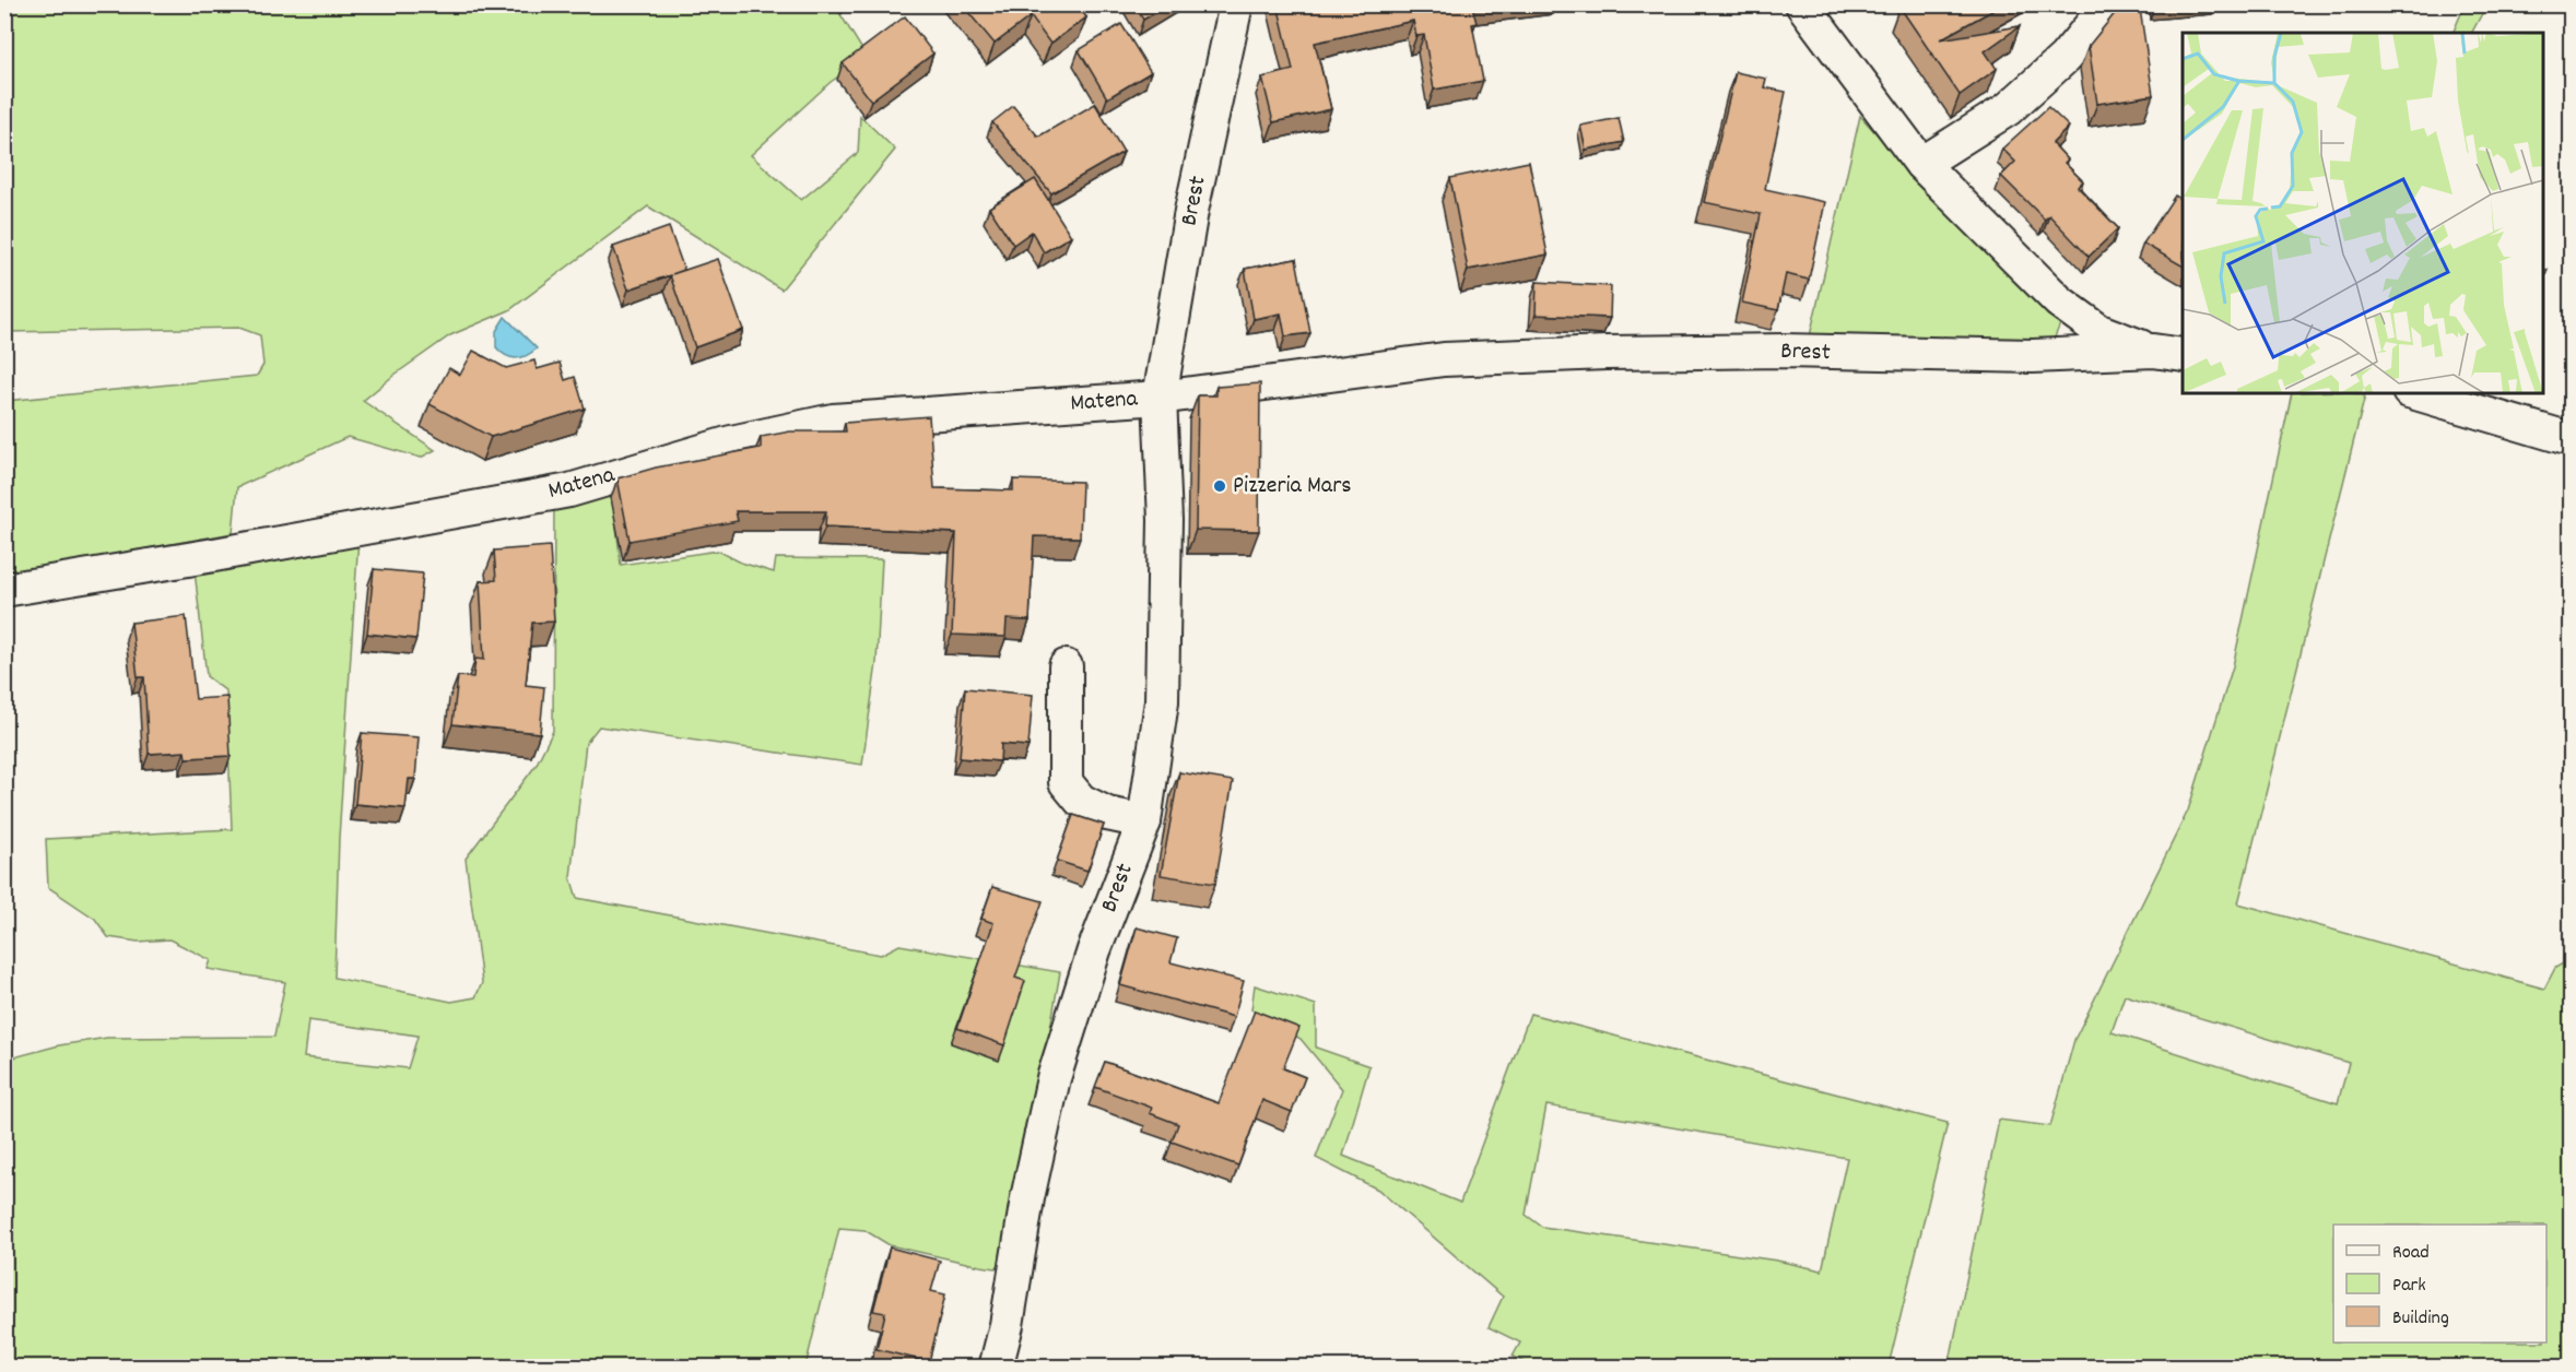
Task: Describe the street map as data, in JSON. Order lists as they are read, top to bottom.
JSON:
{
  "streets": {
    "street": ["Brest", "Matena"]
  },
  "crossings": [
    ["Brest", "Matena"]
  ],
  "places": ["Pizzeria Mars"],
  "legend": ["Road", "Park", "Building"]
}
